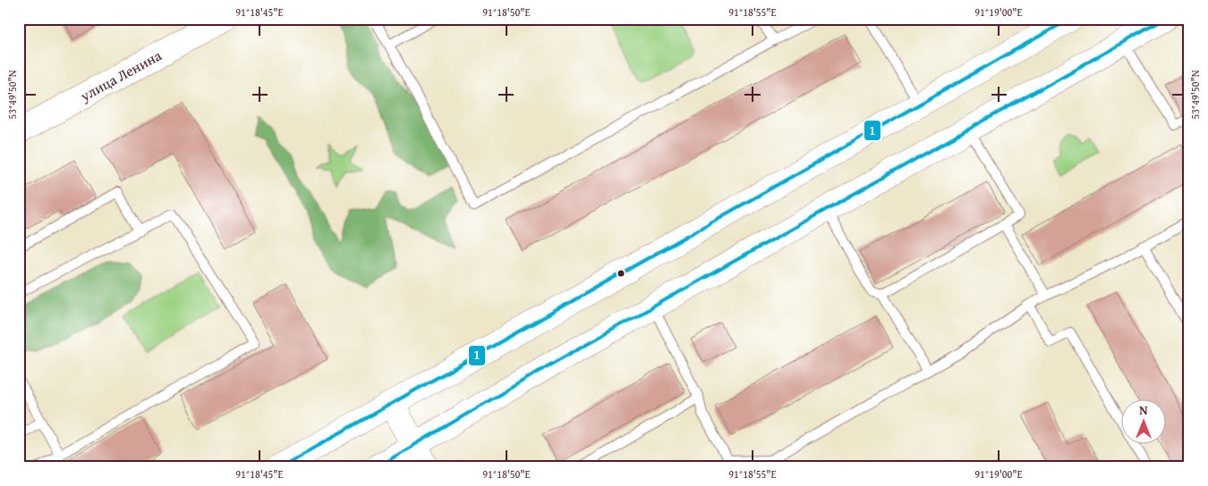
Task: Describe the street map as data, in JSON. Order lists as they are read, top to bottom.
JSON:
{
  "streets": {
    "main road": ["улица Ленина"]
  },
  "lines": ["transit line 1"],
  "north": "top",
  "coordinates": [
    "91°18'45\"E",
    "91°18'50\"E",
    "91°18'55\"E",
    "91°19'00\"E",
    "53°49'50\"N"
  ]
}
